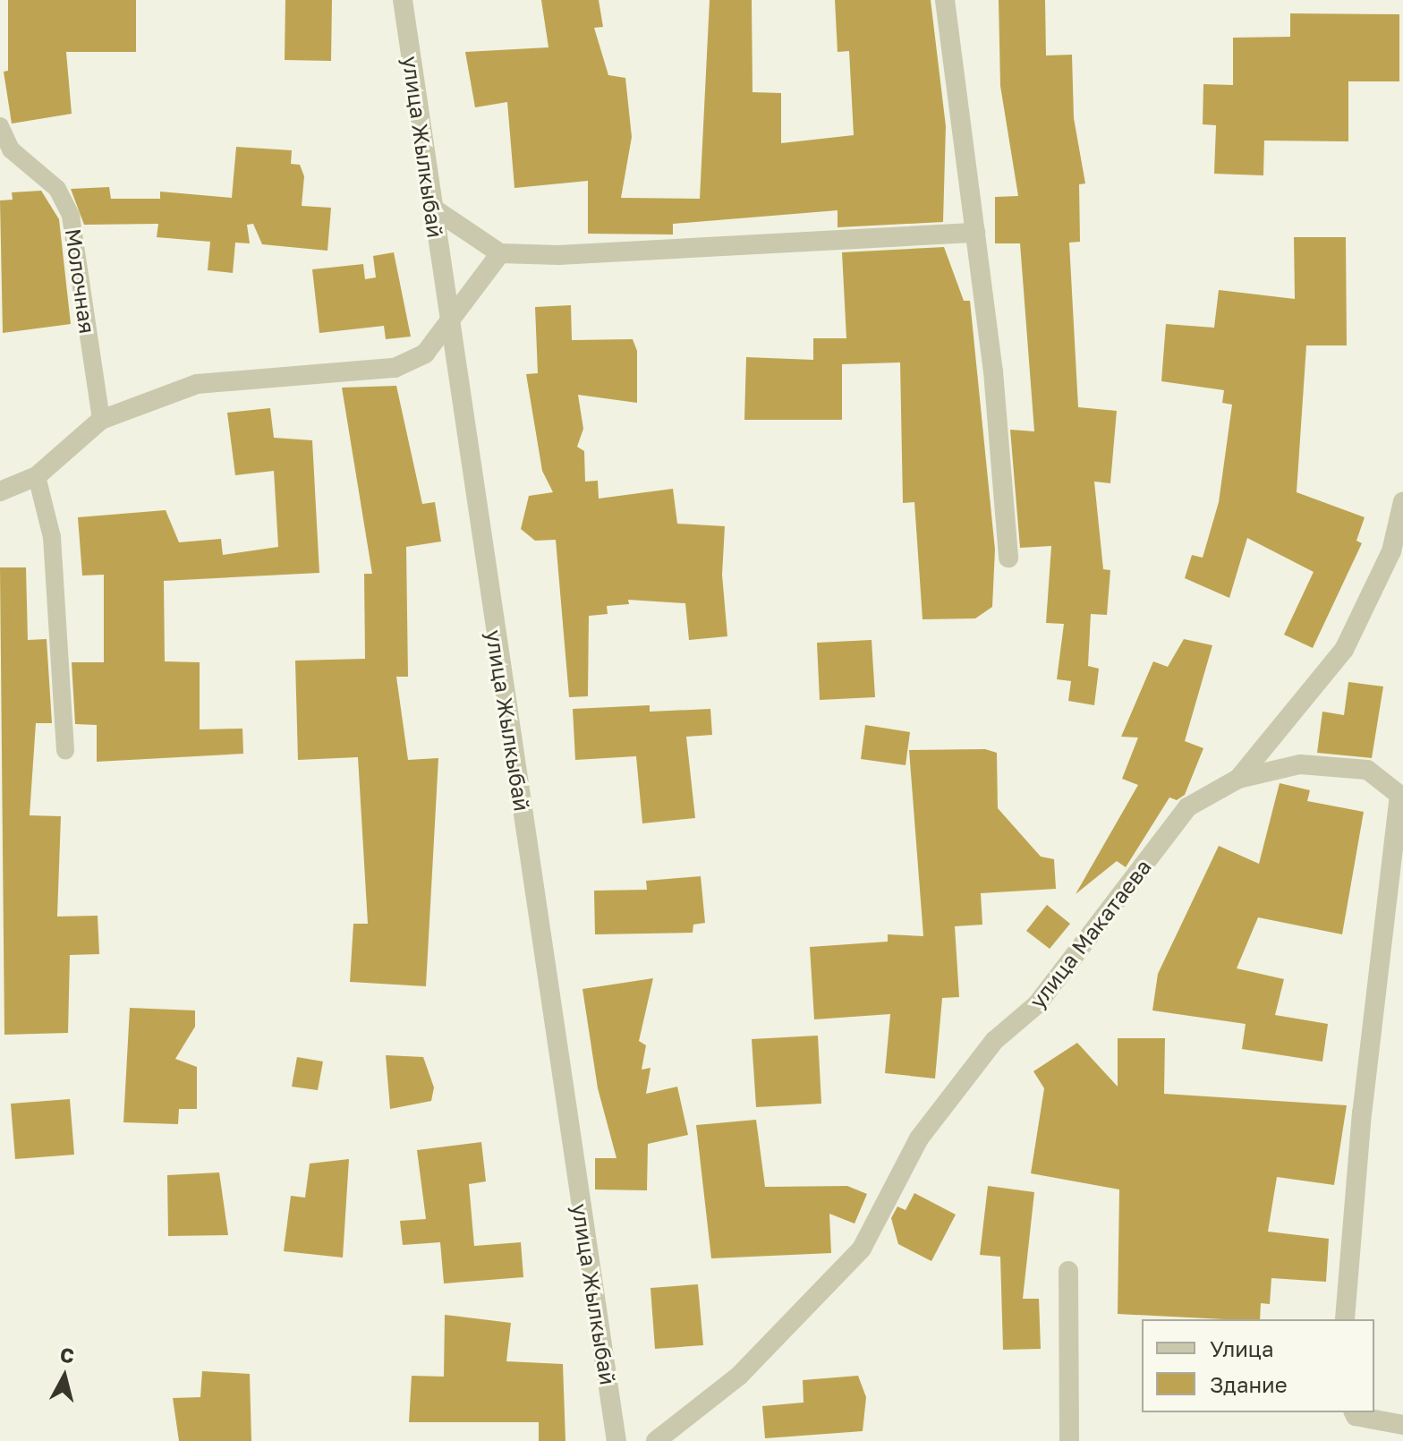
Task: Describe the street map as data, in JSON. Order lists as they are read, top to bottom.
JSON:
{
  "streets": {
    "street": ["улица Жылкыбай", "улица Макатаева"],
    "lane": ["Молочная"]
  },
  "legend": ["Улица", "Здание"],
  "north": "top"
}
